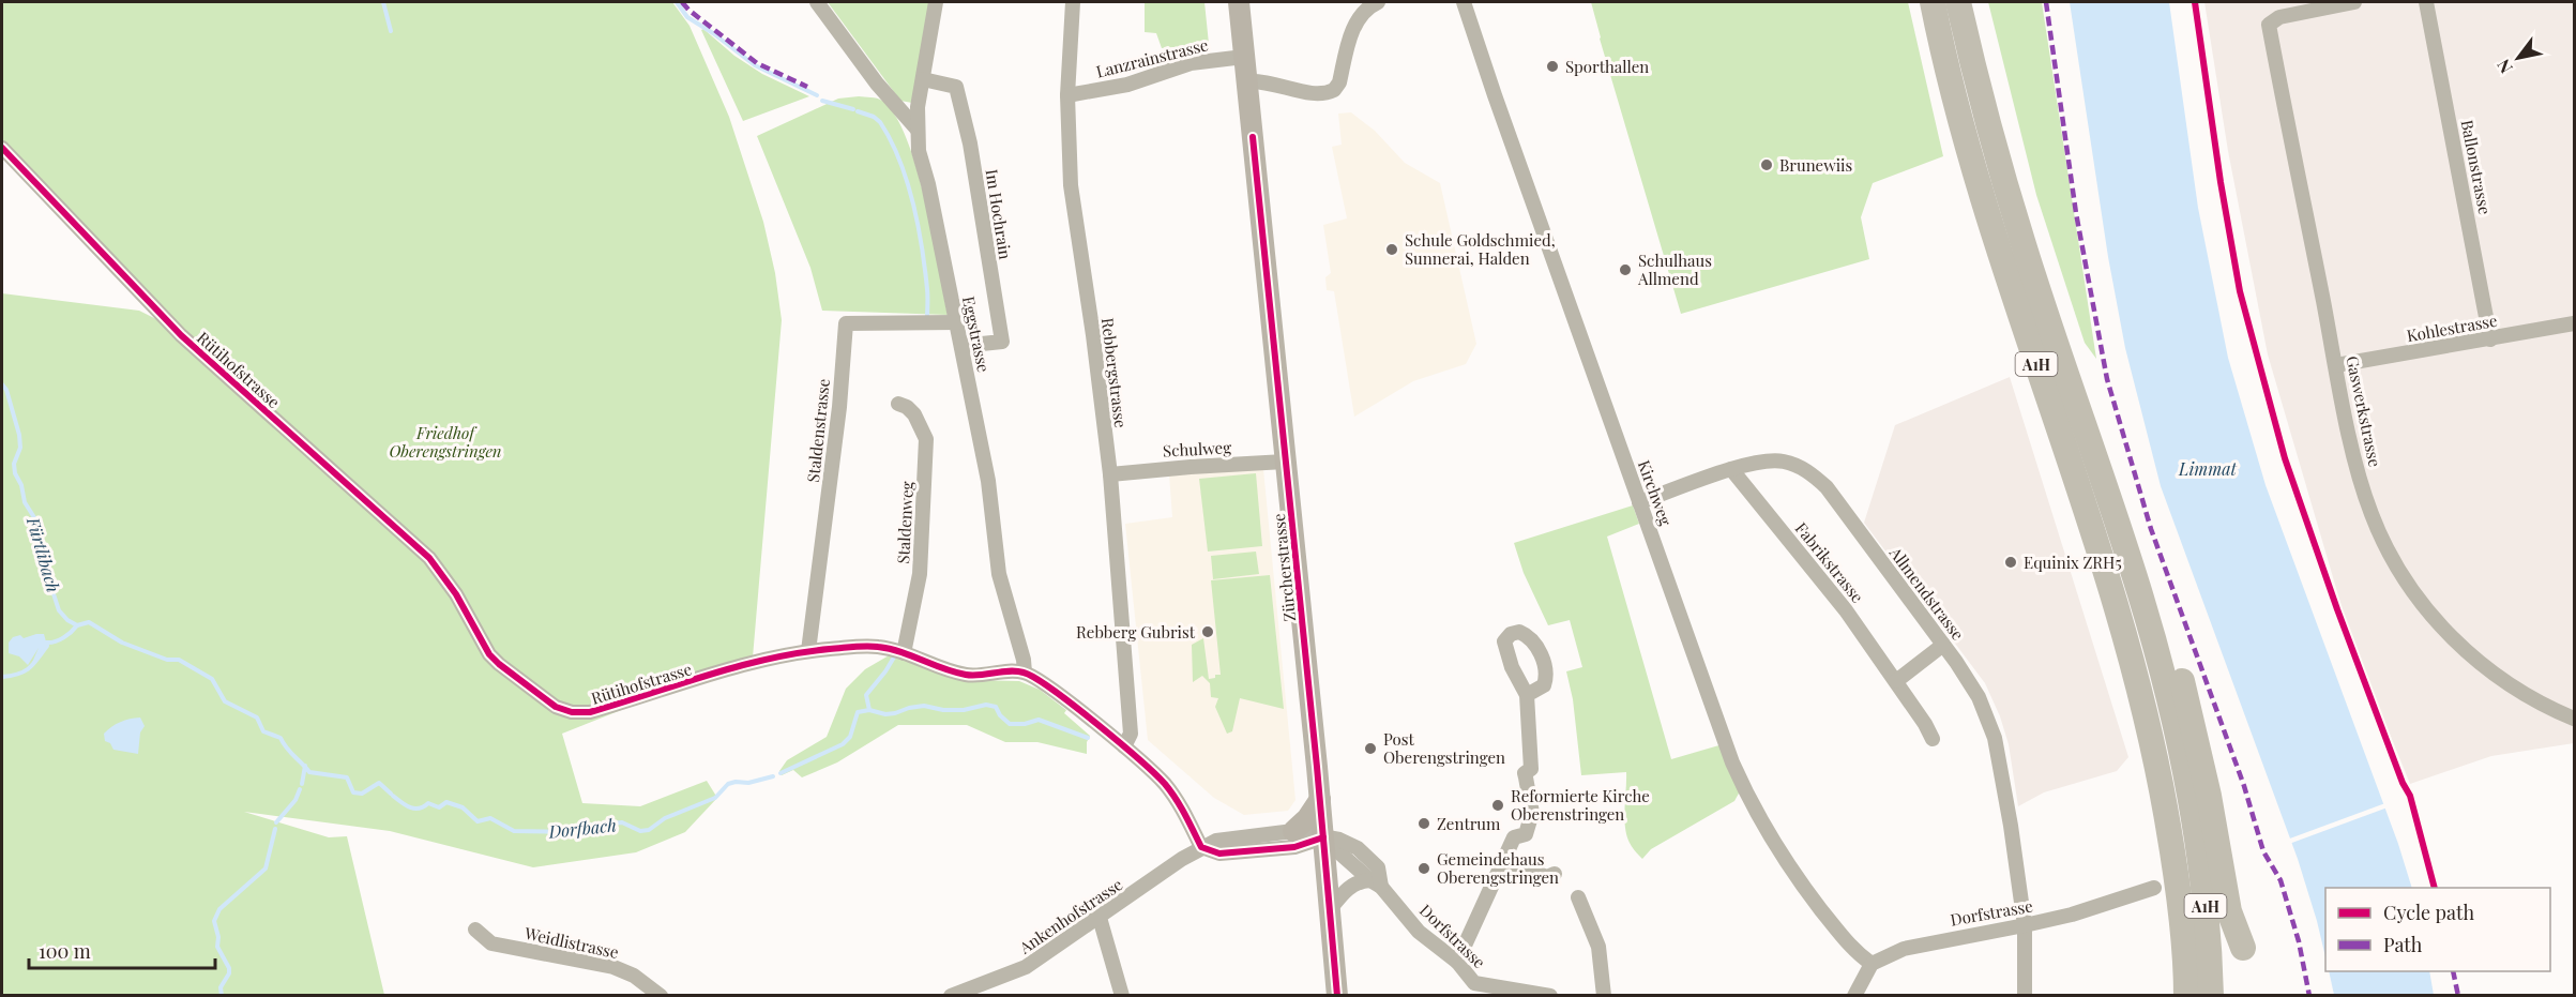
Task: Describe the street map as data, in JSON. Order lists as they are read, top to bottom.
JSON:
{
  "streets": {
    "highway": ["A1H"],
    "main road": ["Zürcherstrasse"],
    "street": [
      "Lanzrainstrasse",
      "Ballonstrasse",
      "Im Hochrain",
      "Kohlestrasse",
      "Eggstrasse",
      "Rütihofstrasse",
      "Rebbergstrasse",
      "Gaswerkstrasse",
      "Staldenstrasse",
      "Schulweg",
      "Kirchweg",
      "Staldenweg",
      "Fabrikstrasse",
      "Allmendstrasse",
      "Dorfstrasse",
      "Ankenhofstrasse",
      "Weidlistrasse"
    ]
  },
  "crossings": [
    ["Lanzrainstrasse", "Rebbergstrasse"],
    ["Lanzrainstrasse", "Zürcherstrasse"],
    ["Ballonstrasse", "Kohlestrasse"],
    ["Im Hochrain", "Eggstrasse"],
    ["Kohlestrasse", "Gaswerkstrasse"],
    ["Eggstrasse", "Rütihofstrasse"],
    ["Eggstrasse", "Staldenstrasse"],
    ["Rütihofstrasse", "Staldenstrasse"],
    ["Rütihofstrasse", "Staldenweg"],
    ["Rebbergstrasse", "Schulweg"],
    ["Schulweg", "Zürcherstrasse"],
    ["Kirchweg", "Allmendstrasse"],
    ["Kirchweg", "Dorfstrasse"],
    ["Fabrikstrasse", "Allmendstrasse"],
    ["Zürcherstrasse", "Dorfstrasse"],
    ["Allmendstrasse", "Dorfstrasse"]
  ],
  "water": ["Limmat", "Fürtlibach", "Dorfbach"],
  "parks": ["Friedhof Oberengstringen"],
  "places": [
    "Sporthallen",
    "Brunewiis",
    "Schule Goldschmied, Sunnerai, Halden",
    "Schulhaus Allmend",
    "Equinix ZRH5",
    "Rebberg Gubrist",
    "Post Oberengstringen",
    "Reformierte Kirche Oberenstringen",
    "Zentrum",
    "Gemeindehaus Oberengstringen"
  ],
  "legend": ["Cycle path", "Path"],
  "scale_bar": "100 m",
  "north": "bottom left"
}
